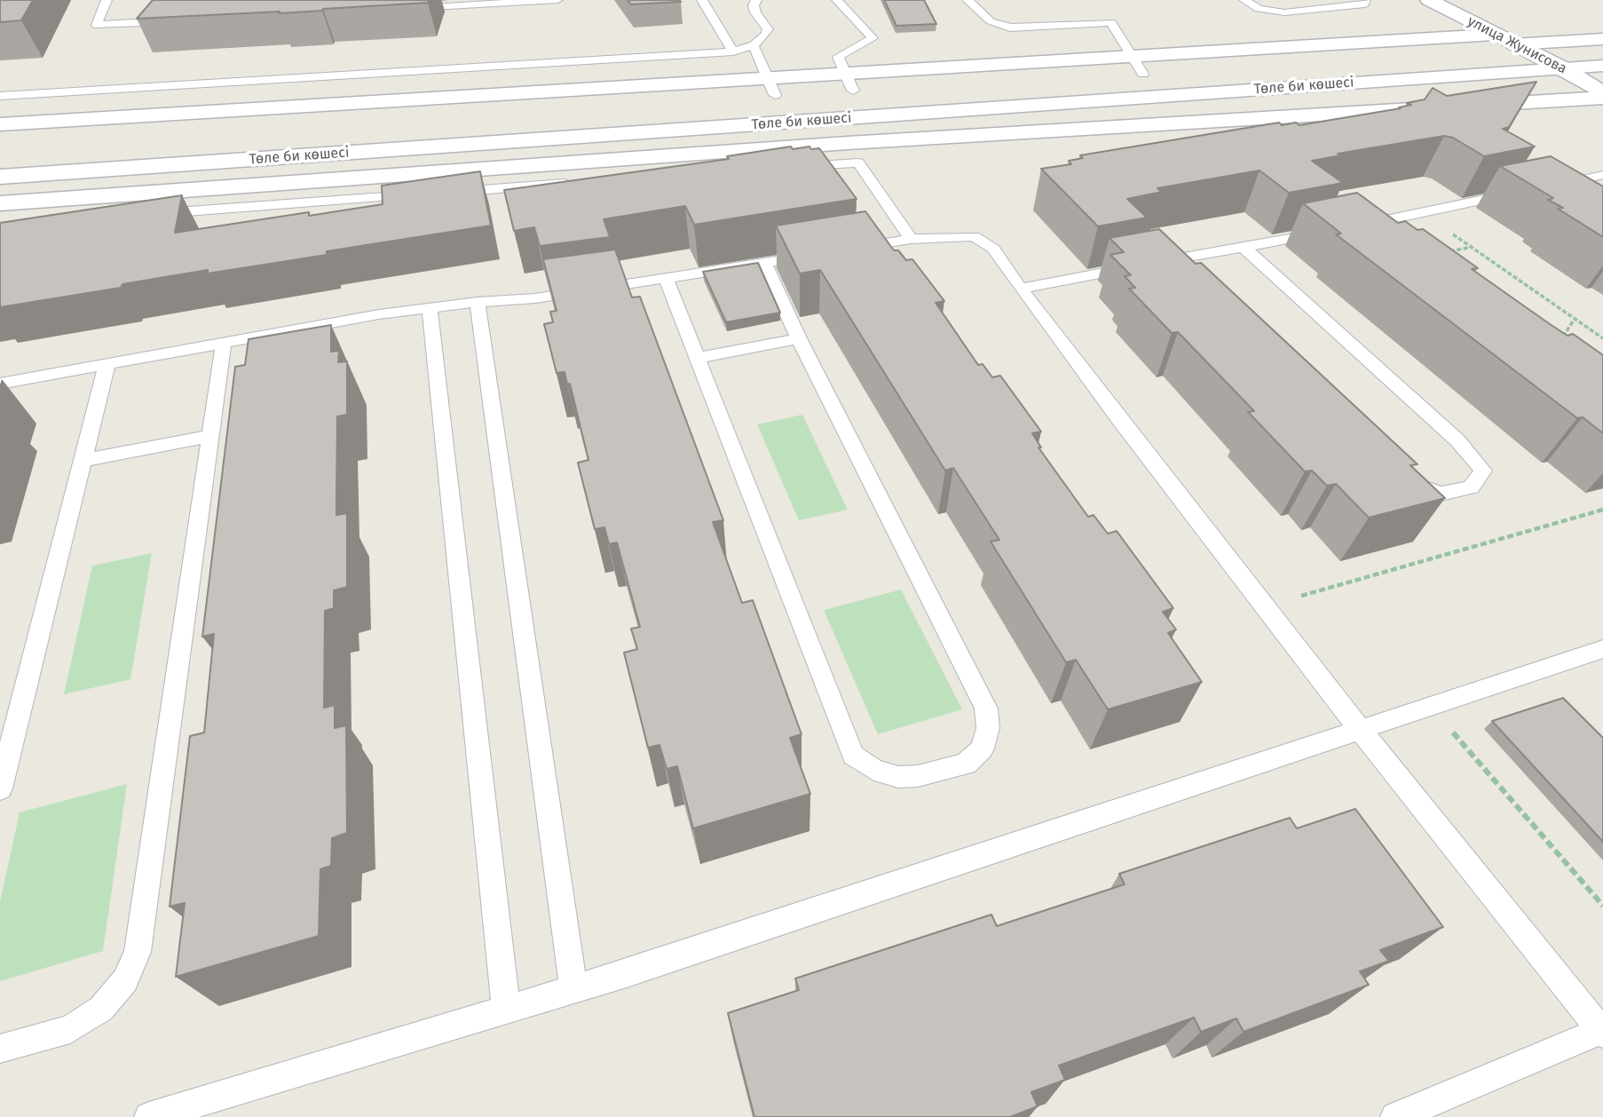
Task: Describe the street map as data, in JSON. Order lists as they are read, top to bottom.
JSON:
{
  "streets": {
    "street": ["улица Жунисова", "Төле би көшесі"]
  },
  "crossings": [
    ["улица Жунисова", "Төле би көшесі"]
  ]
}
